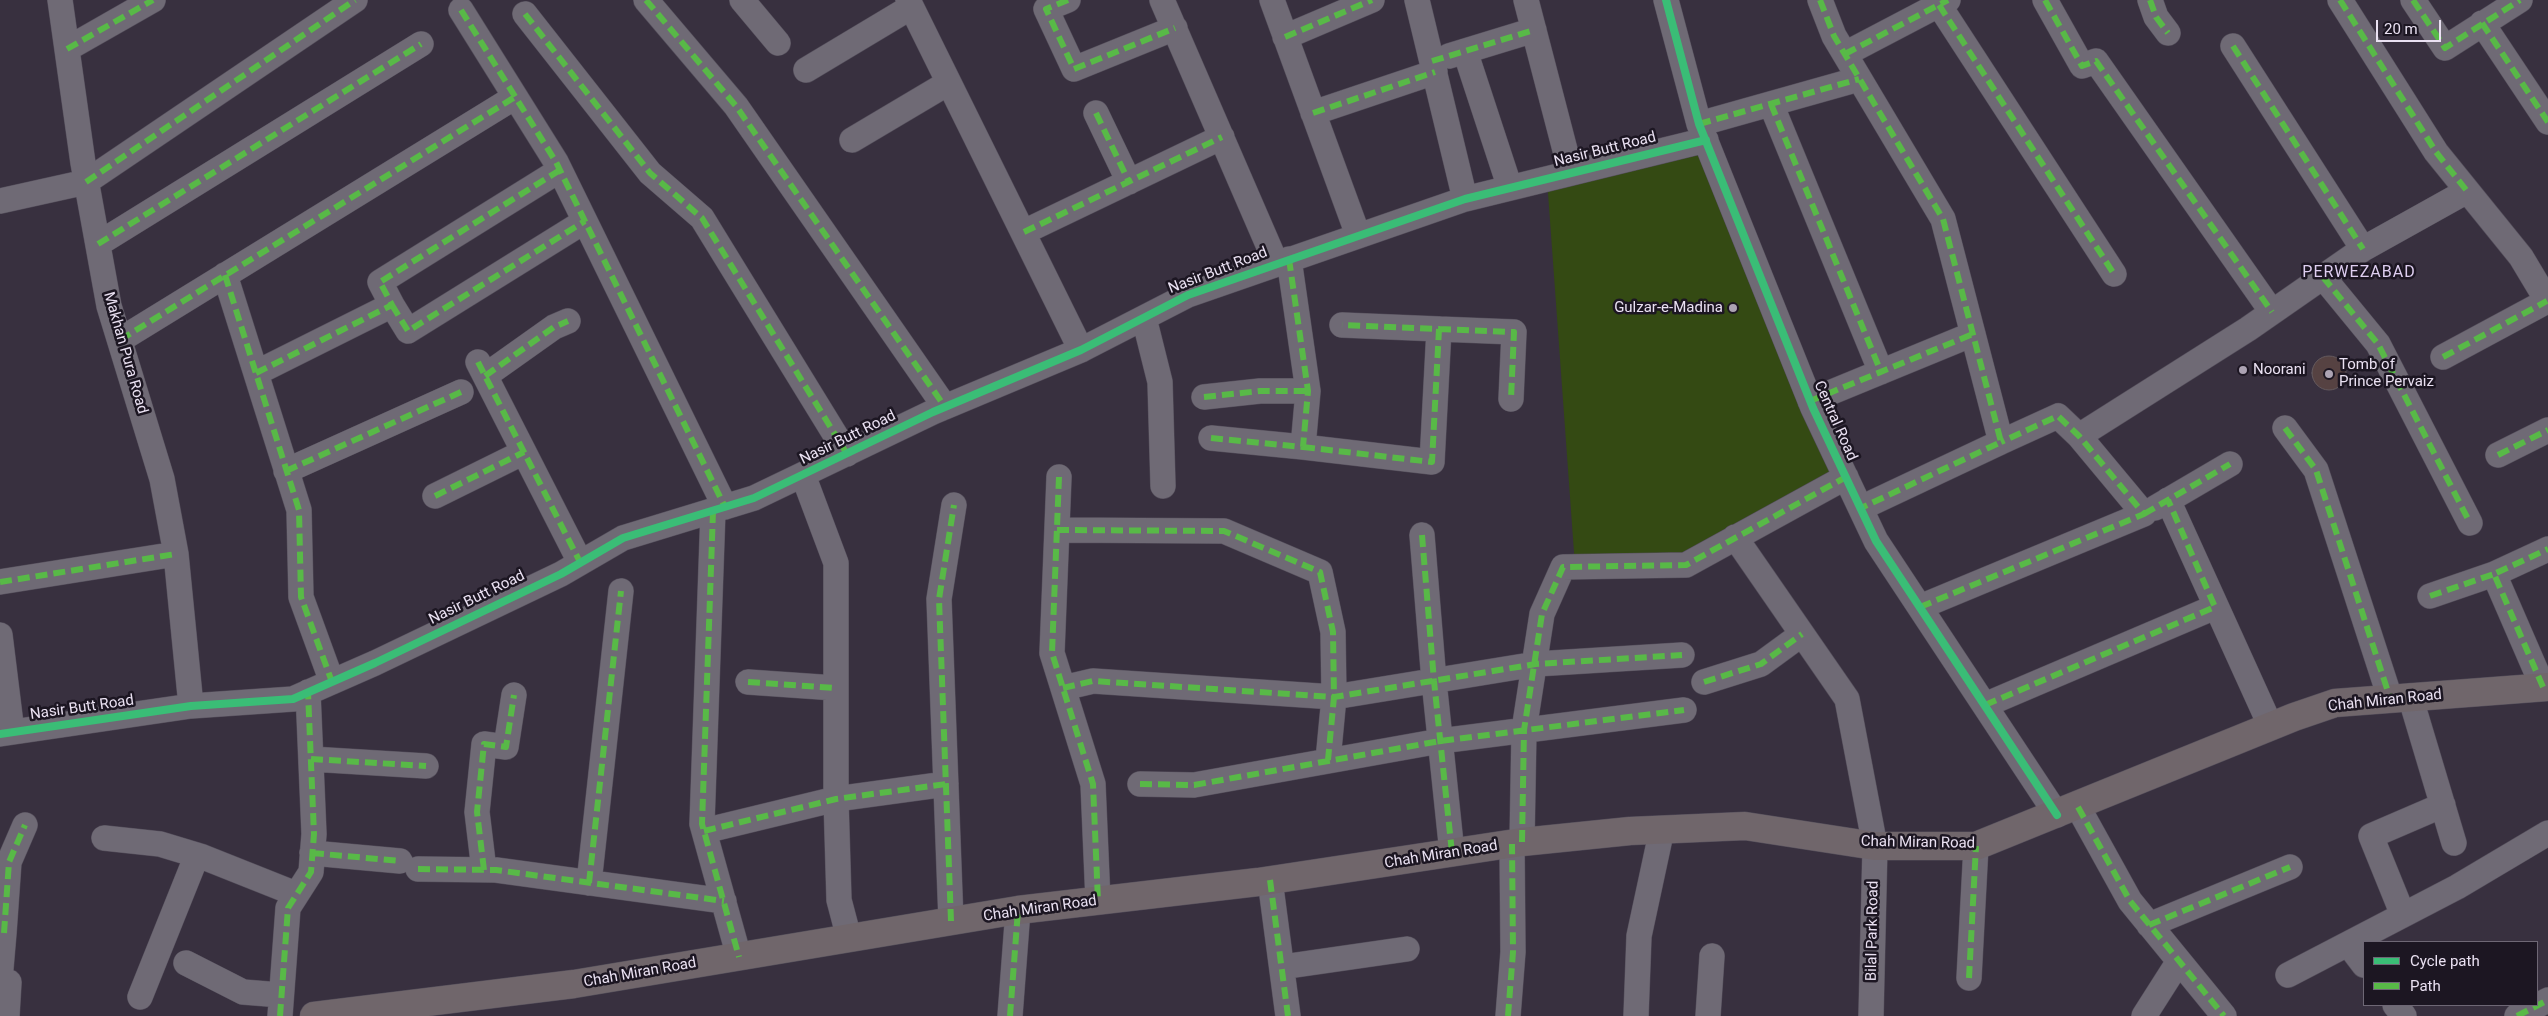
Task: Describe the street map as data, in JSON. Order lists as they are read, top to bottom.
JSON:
{
  "streets": {
    "main road": ["Chah Miran Road"],
    "street": [
      "Nasir Butt Road",
      "Makhan Pura Road",
      "Central Road",
      "Bilal Park Road"
    ]
  },
  "crossings": [
    ["Nasir Butt Road", "Makhan Pura Road"],
    ["Nasir Butt Road", "Central Road"],
    ["Central Road", "Chah Miran Road"],
    ["Chah Miran Road", "Bilal Park Road"]
  ],
  "districts": ["PERWEZABAD"],
  "places": ["Gulzar-e-Madina", "Noorani", "Tomb of Prince Pervaiz"],
  "legend": ["Cycle path", "Path"],
  "scale_bar": "20 m"
}
